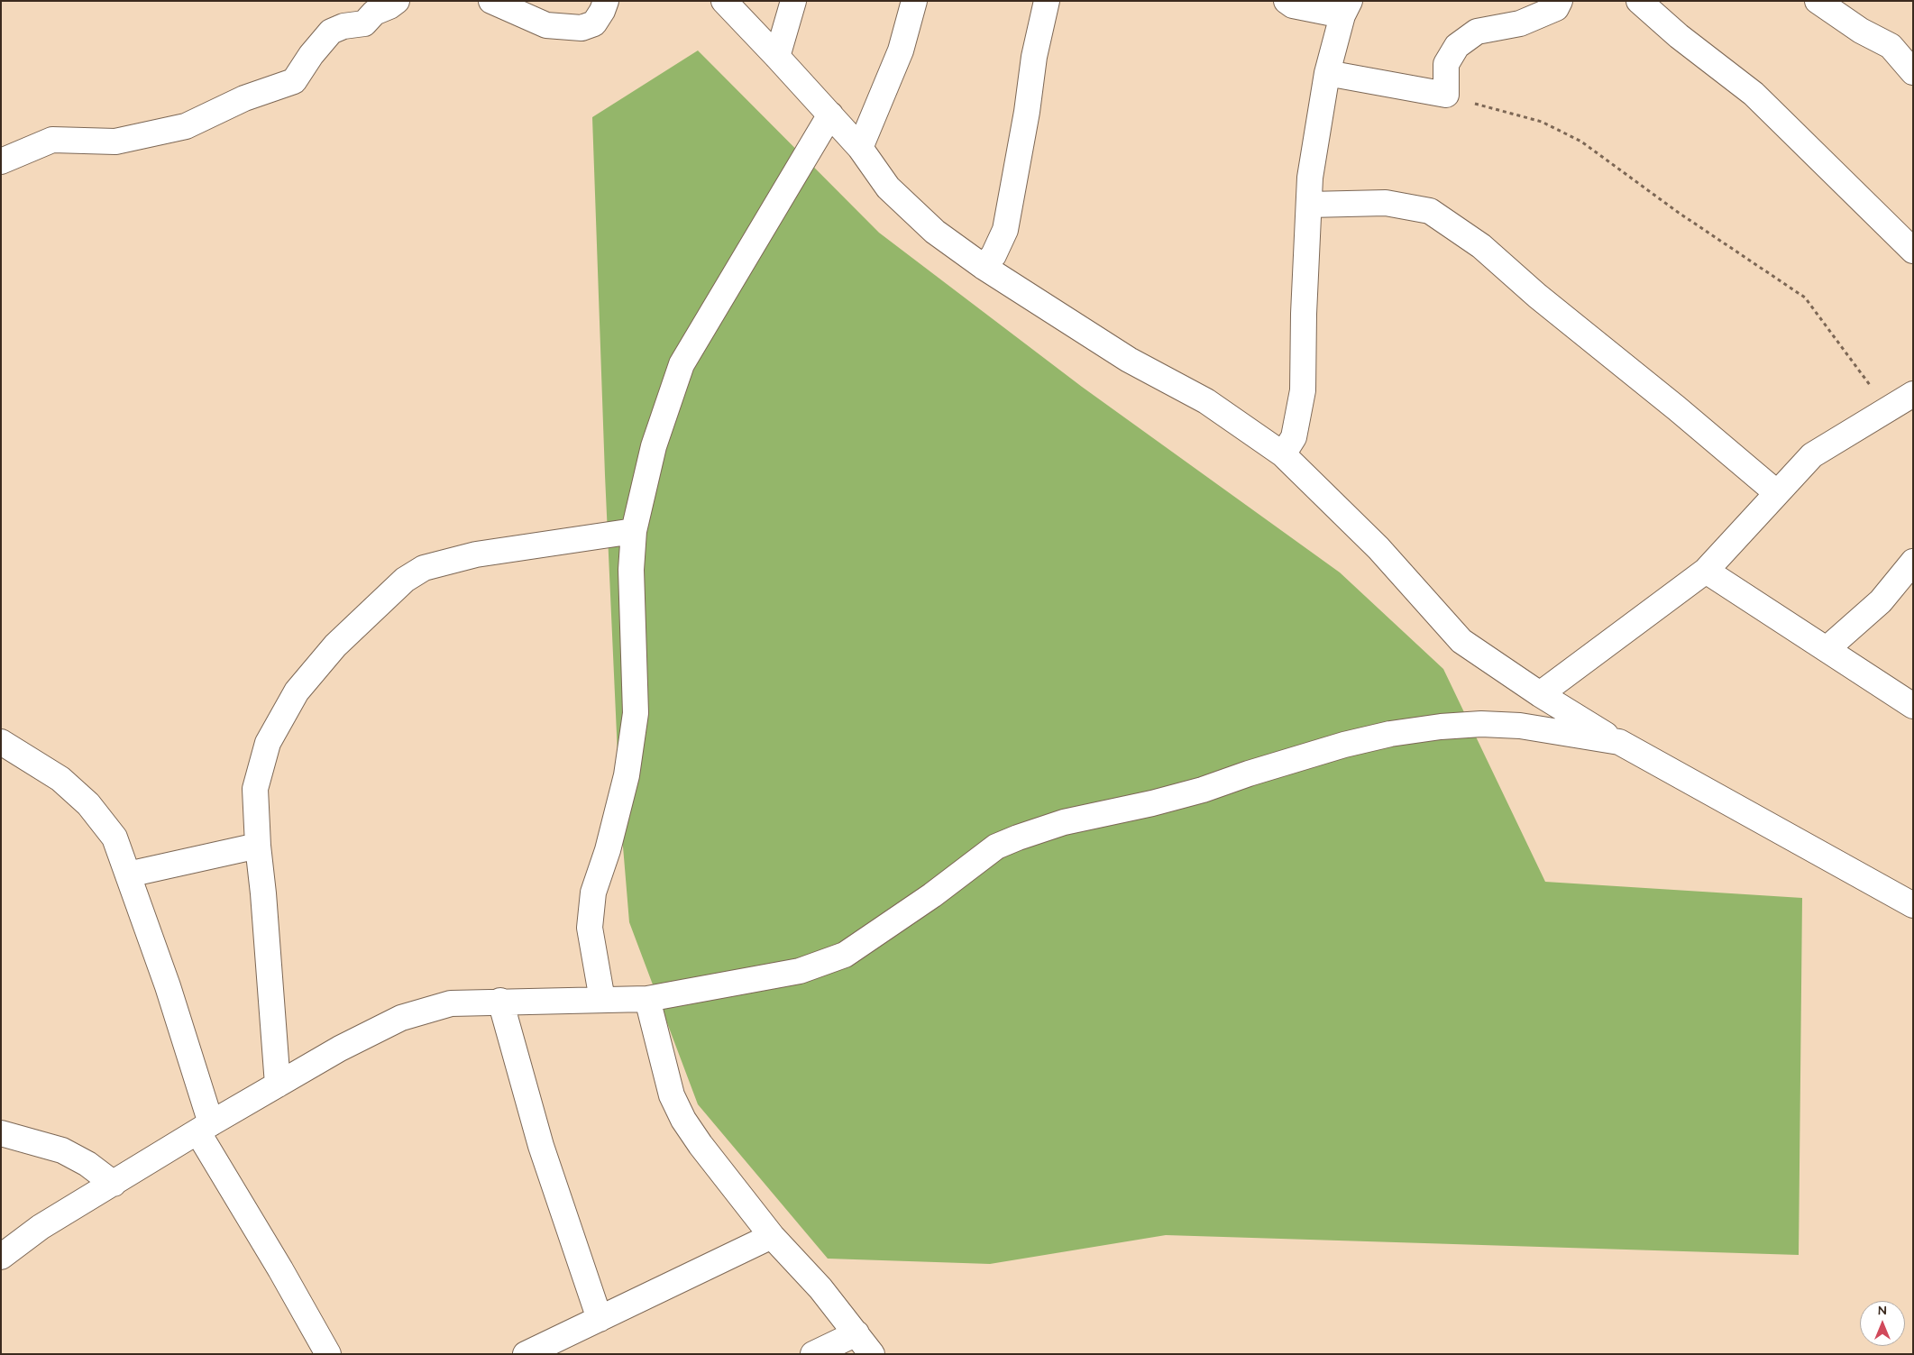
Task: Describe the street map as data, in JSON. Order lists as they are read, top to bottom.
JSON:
{
  "north": "top"
}
